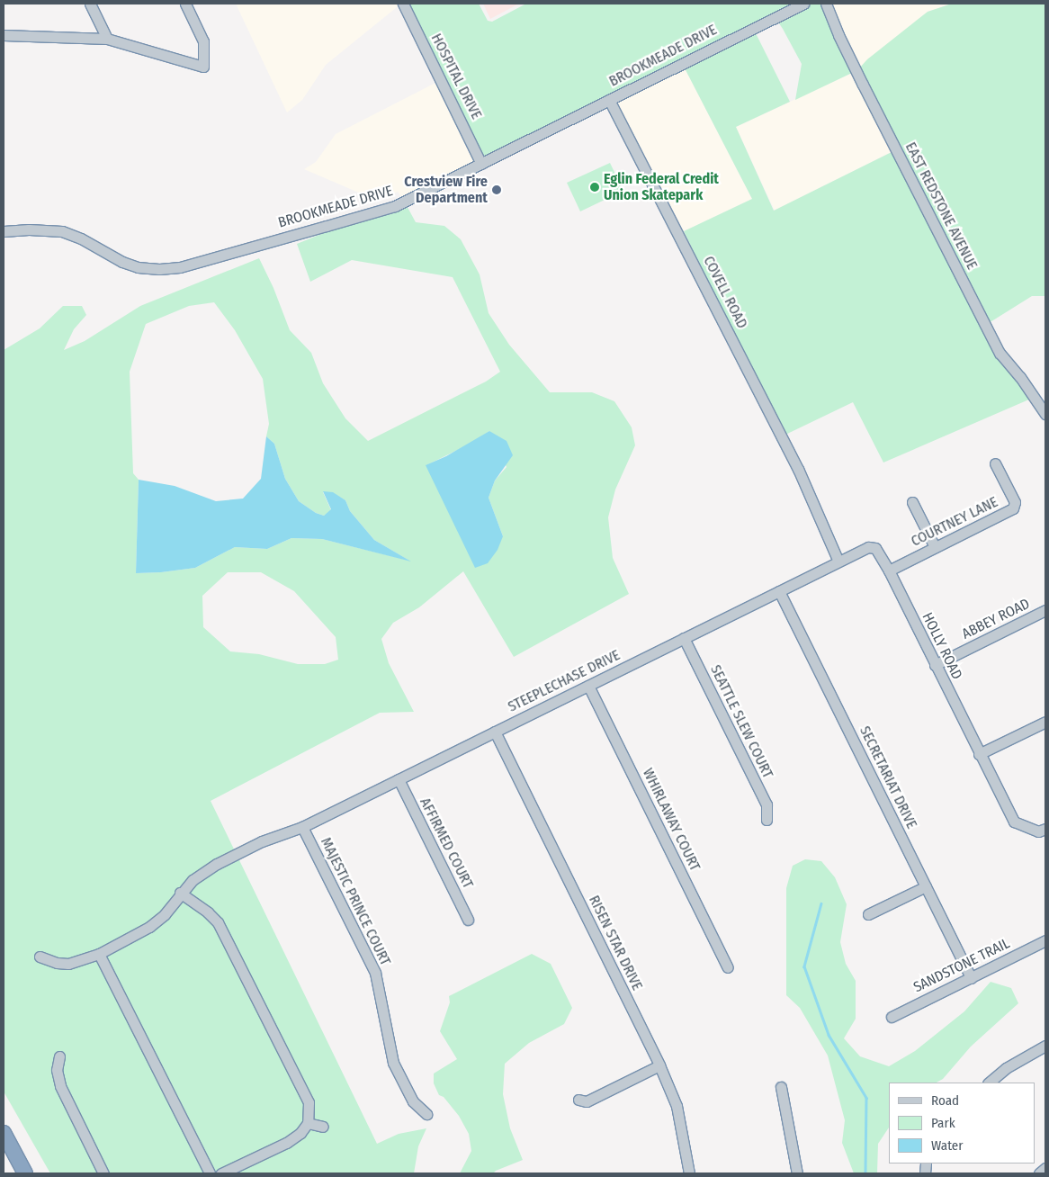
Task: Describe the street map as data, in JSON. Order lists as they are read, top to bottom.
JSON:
{
  "streets": {
    "street": [
      "BROOKMEADE DRIVE",
      "HOSPITAL DRIVE",
      "EAST REDSTONE AVENUE",
      "COVELL ROAD",
      "COURTNEY LANE",
      "ABBEY ROAD",
      "HOLLY ROAD",
      "STEEPLECHASE DRIVE",
      "SEATTLE SLEW COURT",
      "SECRETARIAT DRIVE",
      "WHIRLAWAY COURT",
      "AFFIRMED COURT",
      "MAJESTIC PRINCE COURT",
      "RISEN STAR DRIVE",
      "SANDSTONE TRAIL"
    ]
  },
  "crossings": [
    ["BROOKMEADE DRIVE", "HOSPITAL DRIVE"],
    ["BROOKMEADE DRIVE", "COVELL ROAD"],
    ["COVELL ROAD", "HOLLY ROAD"],
    ["COVELL ROAD", "STEEPLECHASE DRIVE"],
    ["COURTNEY LANE", "HOLLY ROAD"],
    ["ABBEY ROAD", "HOLLY ROAD"],
    ["HOLLY ROAD", "STEEPLECHASE DRIVE"],
    ["STEEPLECHASE DRIVE", "SEATTLE SLEW COURT"],
    ["STEEPLECHASE DRIVE", "SECRETARIAT DRIVE"],
    ["STEEPLECHASE DRIVE", "WHIRLAWAY COURT"],
    ["STEEPLECHASE DRIVE", "AFFIRMED COURT"],
    ["STEEPLECHASE DRIVE", "MAJESTIC PRINCE COURT"],
    ["STEEPLECHASE DRIVE", "RISEN STAR DRIVE"],
    ["SECRETARIAT DRIVE", "SANDSTONE TRAIL"]
  ],
  "places": ["Eglin Federal Credit Union Skatepark", "Crestview Fire Department"],
  "legend": ["Road", "Park", "Water"]
}
